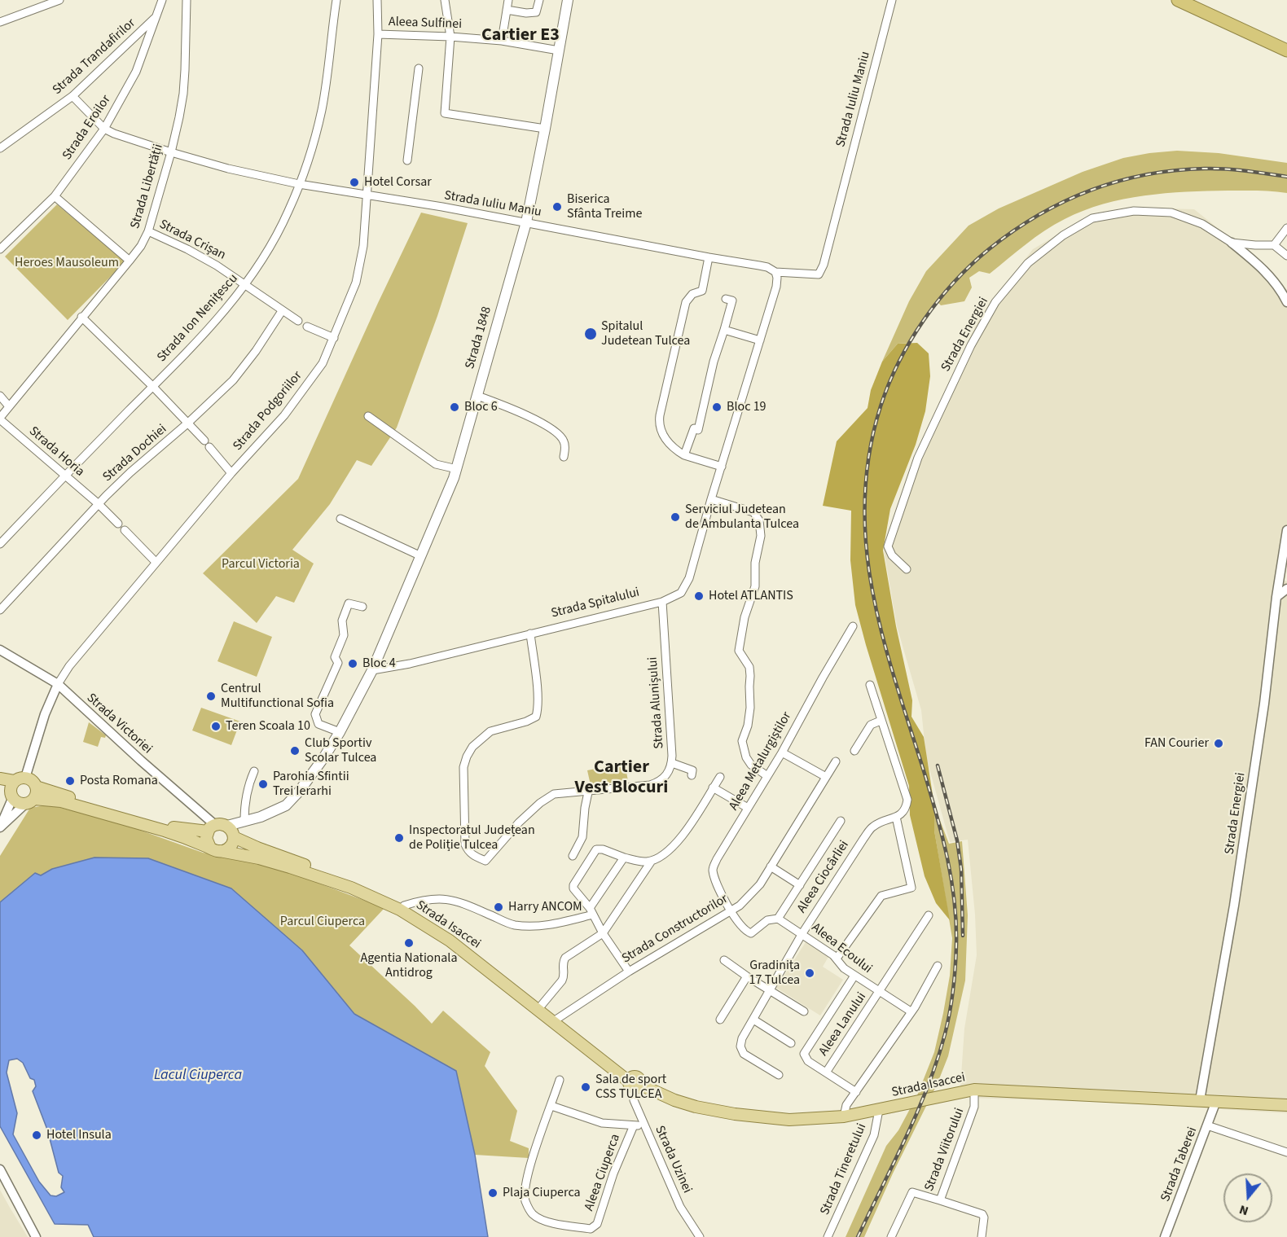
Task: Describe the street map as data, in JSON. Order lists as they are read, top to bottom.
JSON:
{
  "streets": {
    "main road": ["Strada 1848", "Strada Isaccei"],
    "street": [
      "Aleea Sulfinei",
      "Strada Trandafirilor",
      "Strada Iuliu Maniu",
      "Strada Eroilor",
      "Strada Libertății",
      "Strada Crișan",
      "Strada Ion Nenițescu",
      "Strada Energiei",
      "Strada Podgoriilor",
      "Strada Horia",
      "Strada Dochiei",
      "Strada Spitalului",
      "Strada Alunișului",
      "Strada Victoriei",
      "Aleea Metalurgiștilor",
      "Aleea Ciocârliei",
      "Strada Constructorilor",
      "Aleea Ecoului",
      "Aleea Lanului",
      "Strada Viitorului",
      "Strada Uzinei",
      "Strada Taberei",
      "Strada Tineretului",
      "Aleea Ciuperca"
    ]
  },
  "crossings": [
    ["Aleea Sulfinei", "Strada 1848"],
    ["Aleea Sulfinei", "Strada Podgoriilor"],
    ["Strada Trandafirilor", "Strada Iuliu Maniu"],
    ["Strada Trandafirilor", "Strada Eroilor"],
    ["Strada Iuliu Maniu", "Strada Eroilor"],
    ["Strada Iuliu Maniu", "Strada Libertății"],
    ["Strada Iuliu Maniu", "Strada Ion Nenițescu"],
    ["Strada Iuliu Maniu", "Strada 1848"],
    ["Strada Iuliu Maniu", "Strada Podgoriilor"],
    ["Strada Iuliu Maniu", "Strada Spitalului"],
    ["Strada Libertății", "Strada Crișan"],
    ["Strada Libertății", "Strada Horia"],
    ["Strada Crișan", "Strada Ion Nenițescu"],
    ["Strada Crișan", "Strada Dochiei"],
    ["Strada Ion Nenițescu", "Strada Horia"],
    ["Strada Energiei", "Strada Isaccei"],
    ["Strada 1848", "Strada Spitalului"],
    ["Strada Podgoriilor", "Strada Victoriei"],
    ["Strada Podgoriilor", "Strada Isaccei"],
    ["Strada Horia", "Strada Dochiei"],
    ["Strada Spitalului", "Strada Alunișului"],
    ["Strada Victoriei", "Strada Isaccei"],
    ["Aleea Metalurgiștilor", "Strada Constructorilor"],
    ["Aleea Ciocârliei", "Aleea Ecoului"],
    ["Strada Isaccei", "Strada Constructorilor"],
    ["Strada Isaccei", "Strada Viitorului"],
    ["Strada Isaccei", "Strada Uzinei"],
    ["Strada Isaccei", "Strada Taberei"],
    ["Strada Isaccei", "Strada Tineretului"],
    ["Aleea Ecoului", "Aleea Lanului"],
    ["Strada Uzinei", "Aleea Ciuperca"]
  ],
  "districts": ["Cartier E3", "Cartier Vest Blocuri"],
  "water": ["Lacul Ciuperca"],
  "parks": ["Heroes Mausoleum", "Parcul Victoria", "Parcul Ciuperca"],
  "places": [
    "Hotel Corsar",
    "Biserica Sfânta Treime",
    "Spitalul Judetean Tulcea",
    "Bloc 6",
    "Bloc 19",
    "Serviciul Judetean de Ambulanta Tulcea",
    "Hotel ATLANTIS",
    "Bloc 4",
    "Centrul Multifunctional Sofia",
    "Teren Scoala 10",
    "FAN Courier",
    "Club Sportiv Scolar Tulcea",
    "Posta Romana",
    "Parohia Sfintii Trei Ierarhi",
    "Inspectoratul Județean de Poliție Tulcea",
    "Harry ANCOM",
    "Agentia Nationala Antidrog",
    "Gradinița 17 Tulcea",
    "Sala de sport CSS TULCEA",
    "Hotel Insula",
    "Plaja Ciuperca"
  ],
  "north": "bottom"
}
